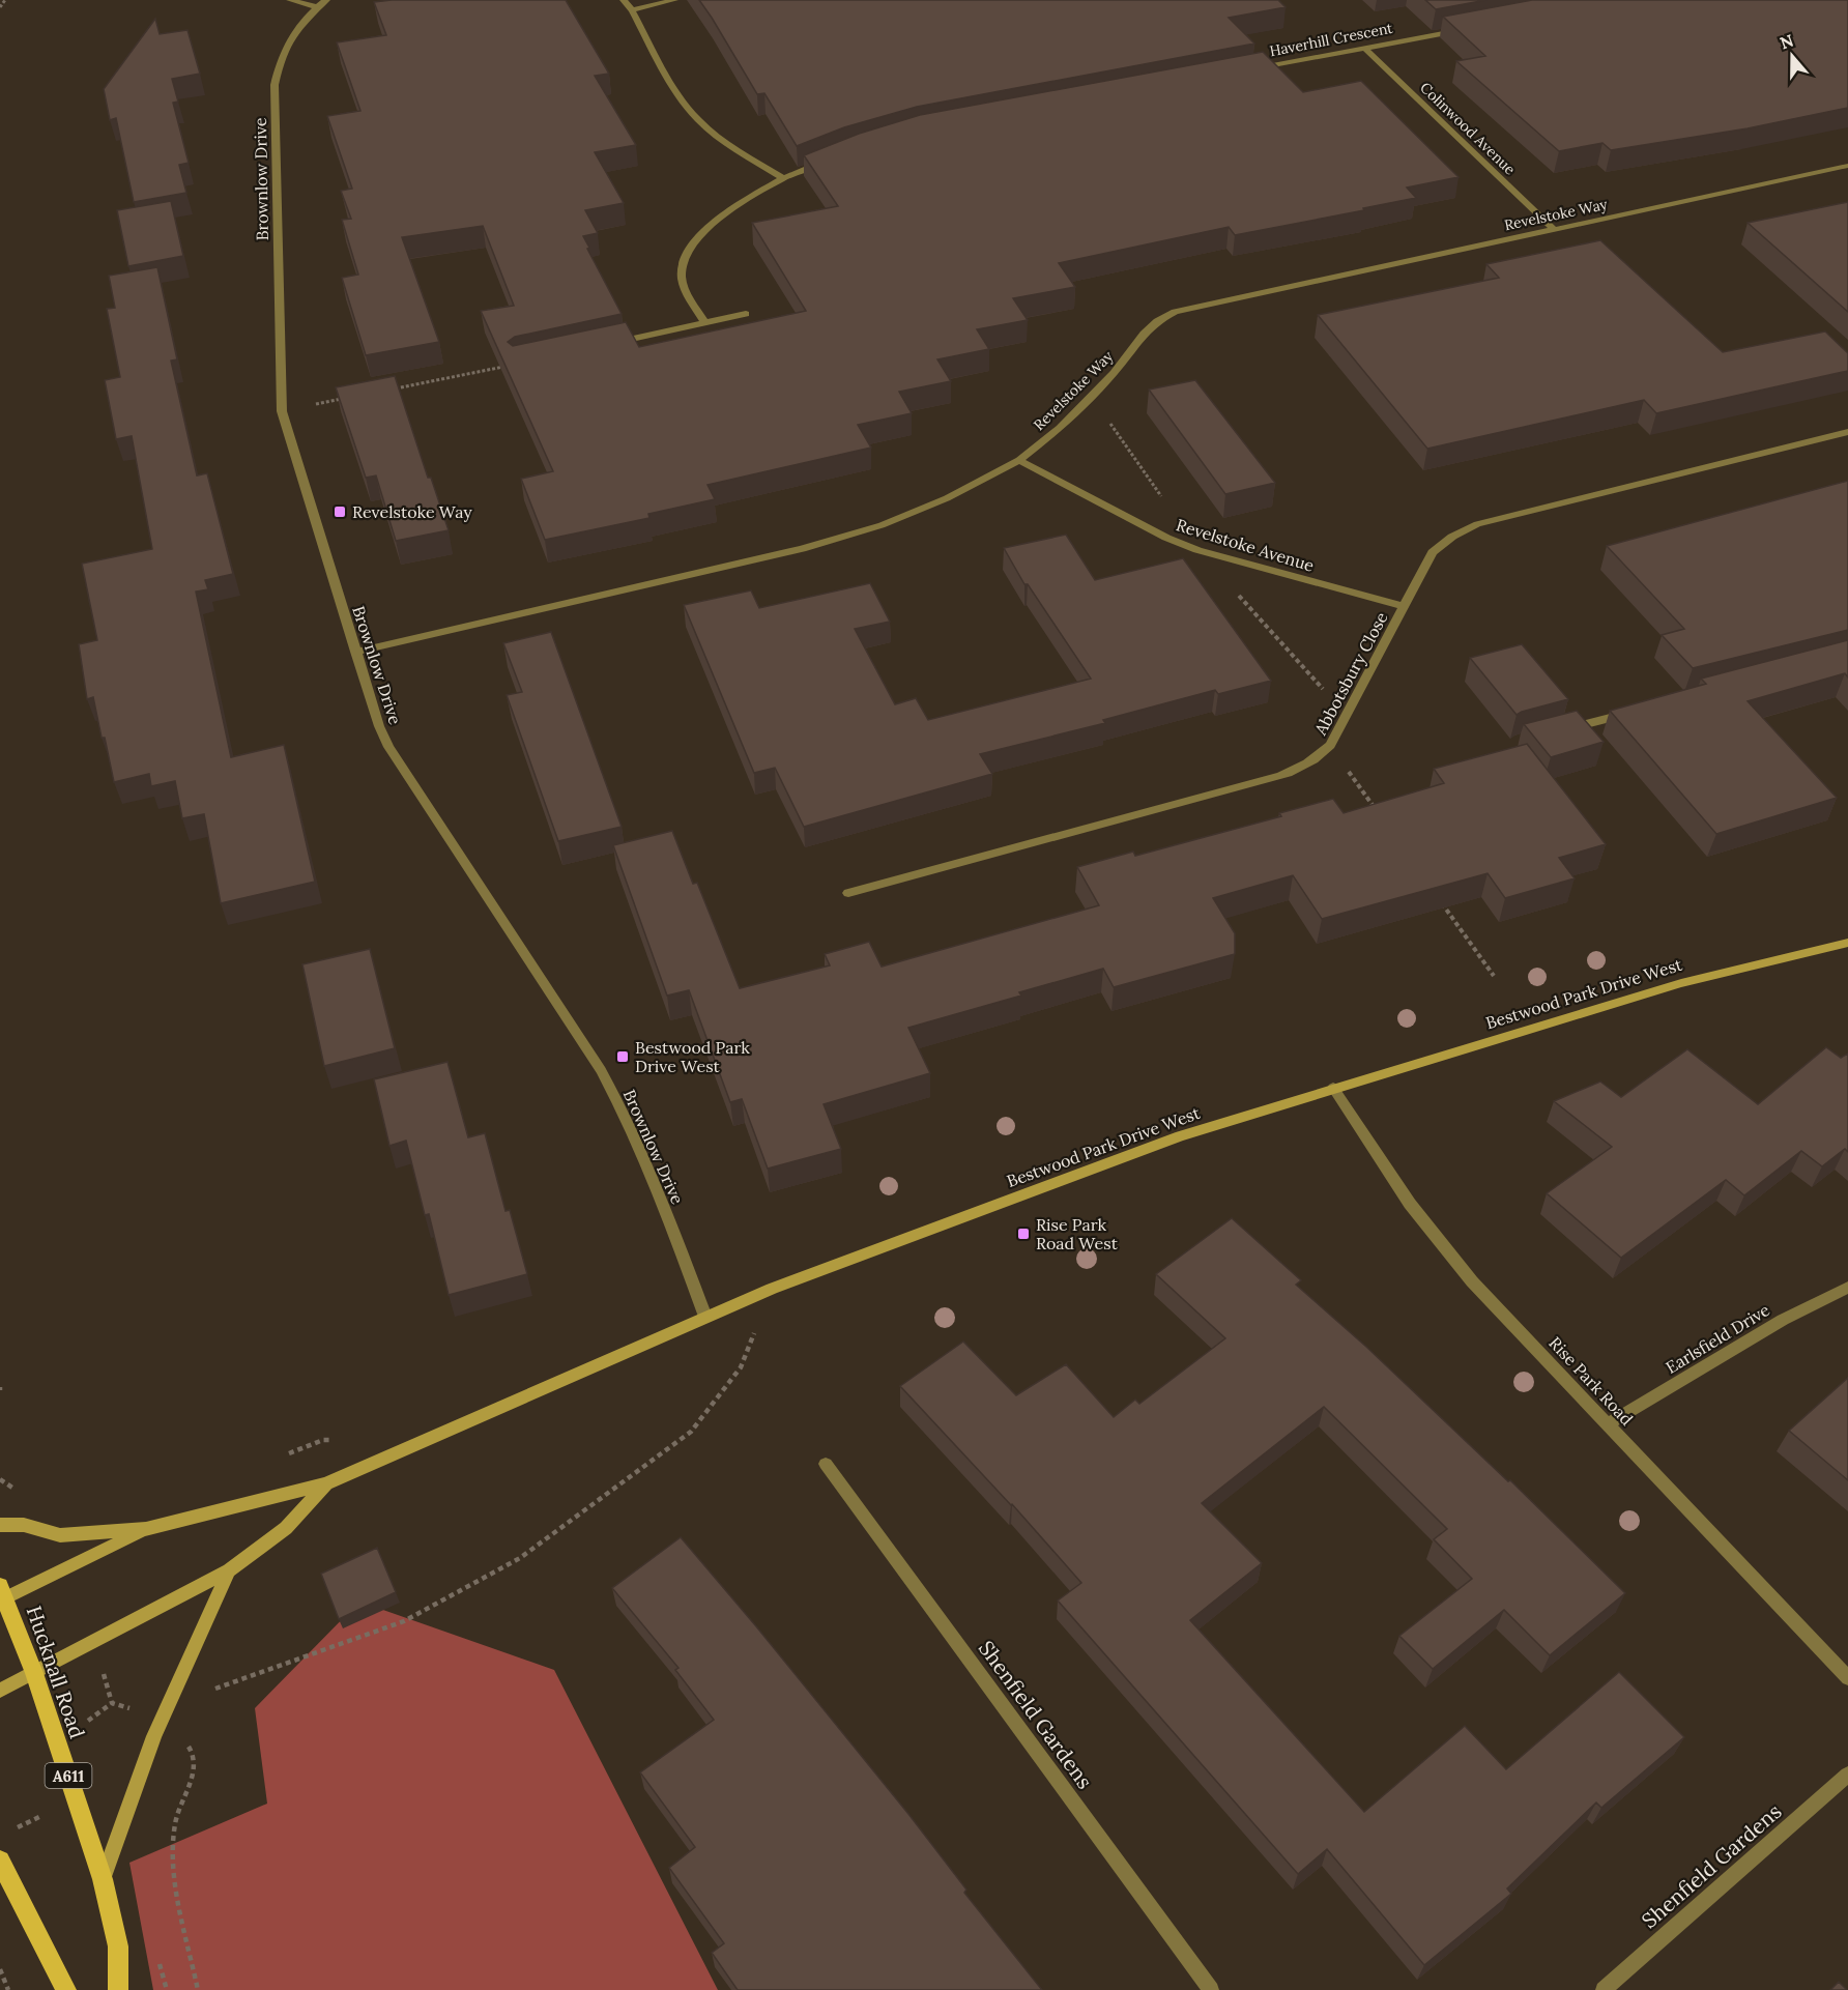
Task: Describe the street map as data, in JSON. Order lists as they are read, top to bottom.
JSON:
{
  "streets": {
    "main road": ["Hucknall Road", "A611"],
    "street": [
      "Haverhill Crescent",
      "Colinwood Avenue",
      "Brownlow Drive",
      "Revelstoke Way",
      "Revelstoke Avenue",
      "Abbotsbury Close",
      "Bestwood Park Drive West",
      "Earlsfield Drive",
      "Rise Park Road",
      "Shenfield Gardens"
    ]
  },
  "crossings": [
    ["Haverhill Crescent", "Colinwood Avenue"],
    ["Colinwood Avenue", "Revelstoke Way"],
    ["Brownlow Drive", "Revelstoke Way"],
    ["Brownlow Drive", "Bestwood Park Drive West"],
    ["Revelstoke Way", "Revelstoke Avenue"],
    ["Revelstoke Avenue", "Abbotsbury Close"],
    ["Bestwood Park Drive West", "Rise Park Road"],
    ["Earlsfield Drive", "Rise Park Road"]
  ],
  "places": {
    "transit": ["Revelstoke Way", "Bestwood Park Drive West", "Rise Park Road West"]
  },
  "north": "top"
}
